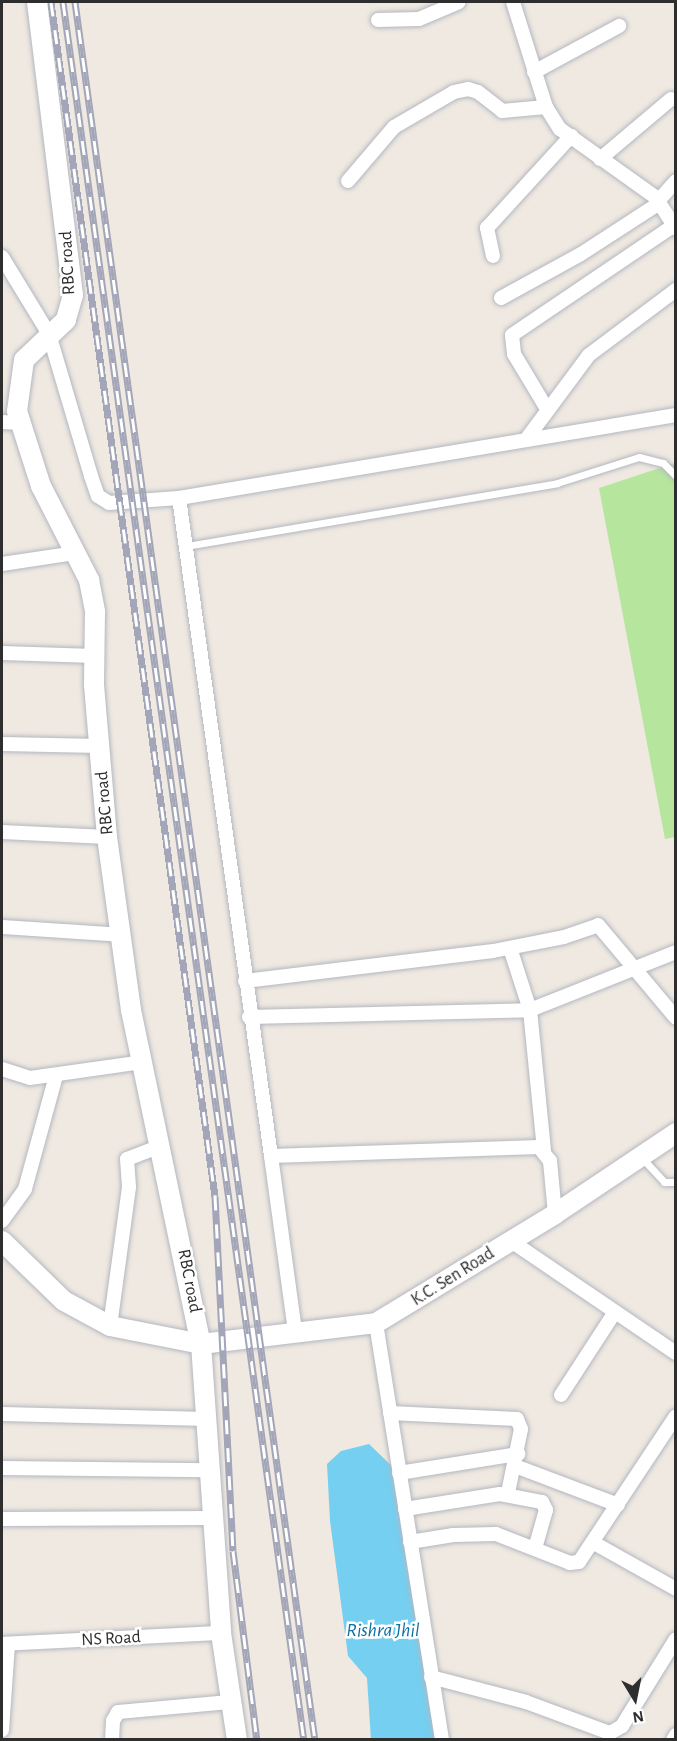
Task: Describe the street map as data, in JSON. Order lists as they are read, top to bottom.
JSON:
{
  "streets": {
    "street": ["RBC road", "K.C. Sen Road", "NS Road"]
  },
  "crossings": [
    ["RBC road", "K.C. Sen Road"],
    ["RBC road", "NS Road"]
  ],
  "water": ["Rishra Jhil"],
  "north": "bottom"
}
